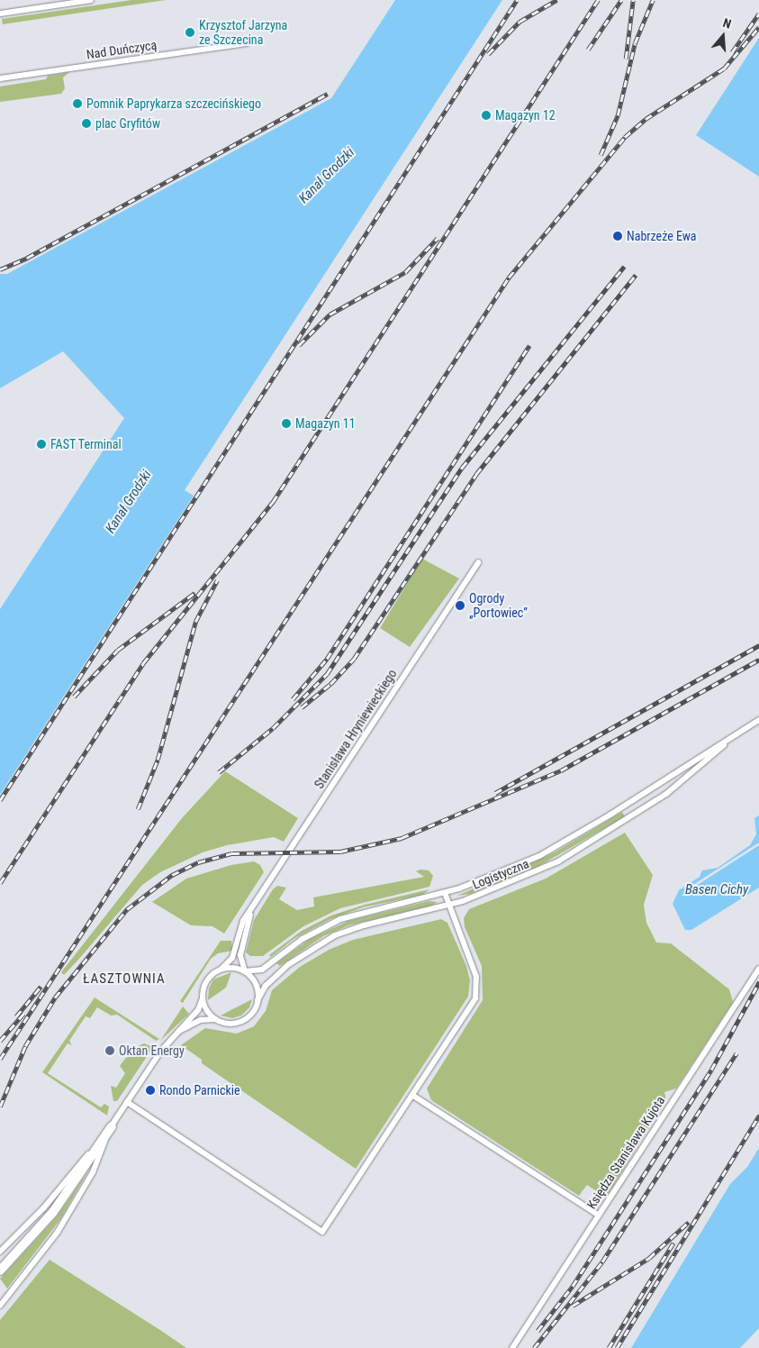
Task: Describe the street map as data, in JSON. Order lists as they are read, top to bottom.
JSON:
{
  "streets": {
    "street": [
      "Nad Duńczycą",
      "Stanisława Hryniewieckiego",
      "Logistyczna",
      "Księdza Stanisława Kujota"
    ]
  },
  "crossings": [
    ["Stanisława Hryniewieckiego", "Logistyczna"]
  ],
  "districts": ["ŁASZTOWNIA"],
  "water": ["Kanał Grodzki", "Basen Cichy"],
  "places": [
    "Krzysztof Jarzyna ze Szczecina",
    "Pomnik Paprykarza szczecińskiego",
    "Magazyn 12",
    "plac Gryfitów",
    "Nabrzeże Ewa",
    "Magazyn 11",
    "FAST Terminal",
    "Ogrody „Portowiec”",
    "Oktan Energy",
    "Rondo Parnickie"
  ],
  "north": "top"
}
